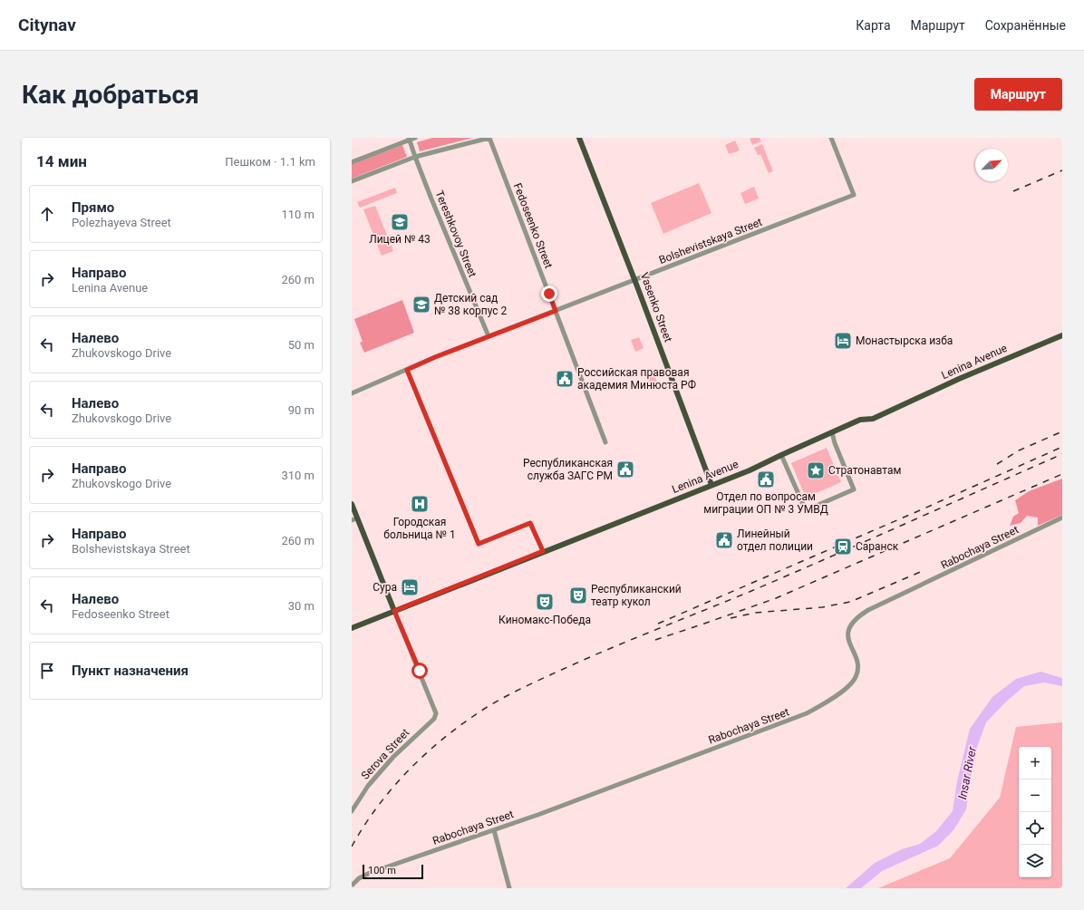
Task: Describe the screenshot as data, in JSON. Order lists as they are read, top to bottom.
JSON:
{
  "streets": {
    "main road": ["Vasenko Street", "Lenina Avenue"],
    "street": [
      "Fedoseenko Street",
      "Tereshkovoy Street",
      "Bolshevistskaya Street",
      "Rabochaya Street",
      "Serova Street"
    ]
  },
  "crossings": [
    ["Fedoseenko Street", "Bolshevistskaya Street"],
    ["Tereshkovoy Street", "Bolshevistskaya Street"],
    ["Bolshevistskaya Street", "Vasenko Street"],
    ["Vasenko Street", "Lenina Avenue"],
    ["Lenina Avenue", "Serova Street"]
  ],
  "water": ["Insar River"],
  "places": {
    "school or university": ["Лицей № 43", "Детский сад № 38 корпус 2"],
    "hotel": ["Монастырска изба", "Сура"],
    "public building": [
      "Российская правовая академия Минюста РФ",
      "Республиканская служба ЗАГС РМ",
      "Отдел по вопросам миграции ОП № 3 УМВД",
      "Линейный отдел полиции"
    ],
    "place": ["Стратонавтам"],
    "hospital": ["Городская больница № 1"],
    "station": ["Саранск"],
    "theatre": ["Республиканский театр кукол", "Киномакс-Победа"]
  },
  "scale_bar": "100 m",
  "north": "top right",
  "page": {
    "header": "Citynav",
    "nav": ["Карта", "Маршрут", "Сохранённые"],
    "buttons": "Маршрут",
    "title": "Как добраться",
    "heading": ["14 мин", "Пешком · 1.1 km"],
    "list": [
      ["Прямо", "Polezhayeva Street", "110 m"],
      ["Направо", "Lenina Avenue", "260 m"],
      ["Налево", "Zhukovskogo Drive", "50 m"],
      ["Налево", "Zhukovskogo Drive", "90 m"],
      ["Направо", "Zhukovskogo Drive", "310 m"],
      ["Направо", "Bolshevistskaya Street", "260 m"],
      ["Налево", "Fedoseenko Street", "30 m"],
      "Пункт назначения"
    ],
    "map_buttons": ["+", "−"],
    "scale": "100 m"
  }
}
